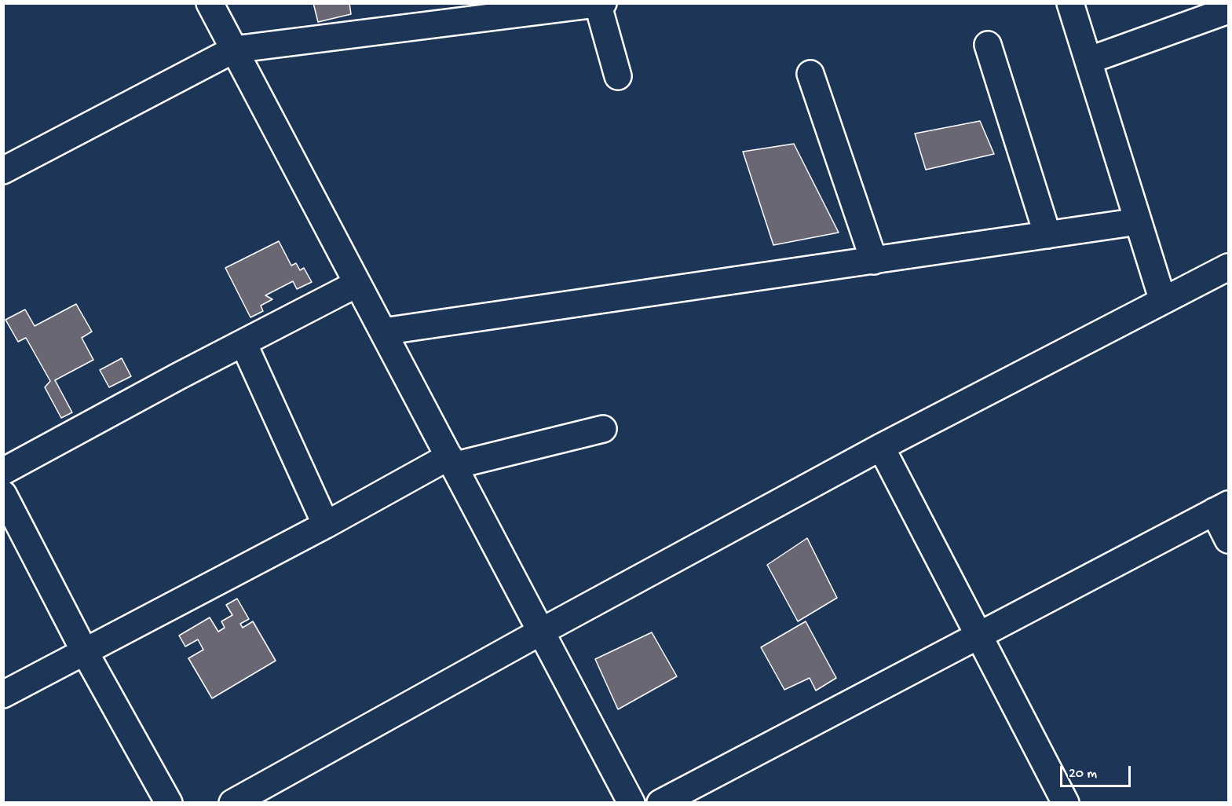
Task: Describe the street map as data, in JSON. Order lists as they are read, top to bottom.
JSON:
{
  "scale_bar": "20 m"
}
